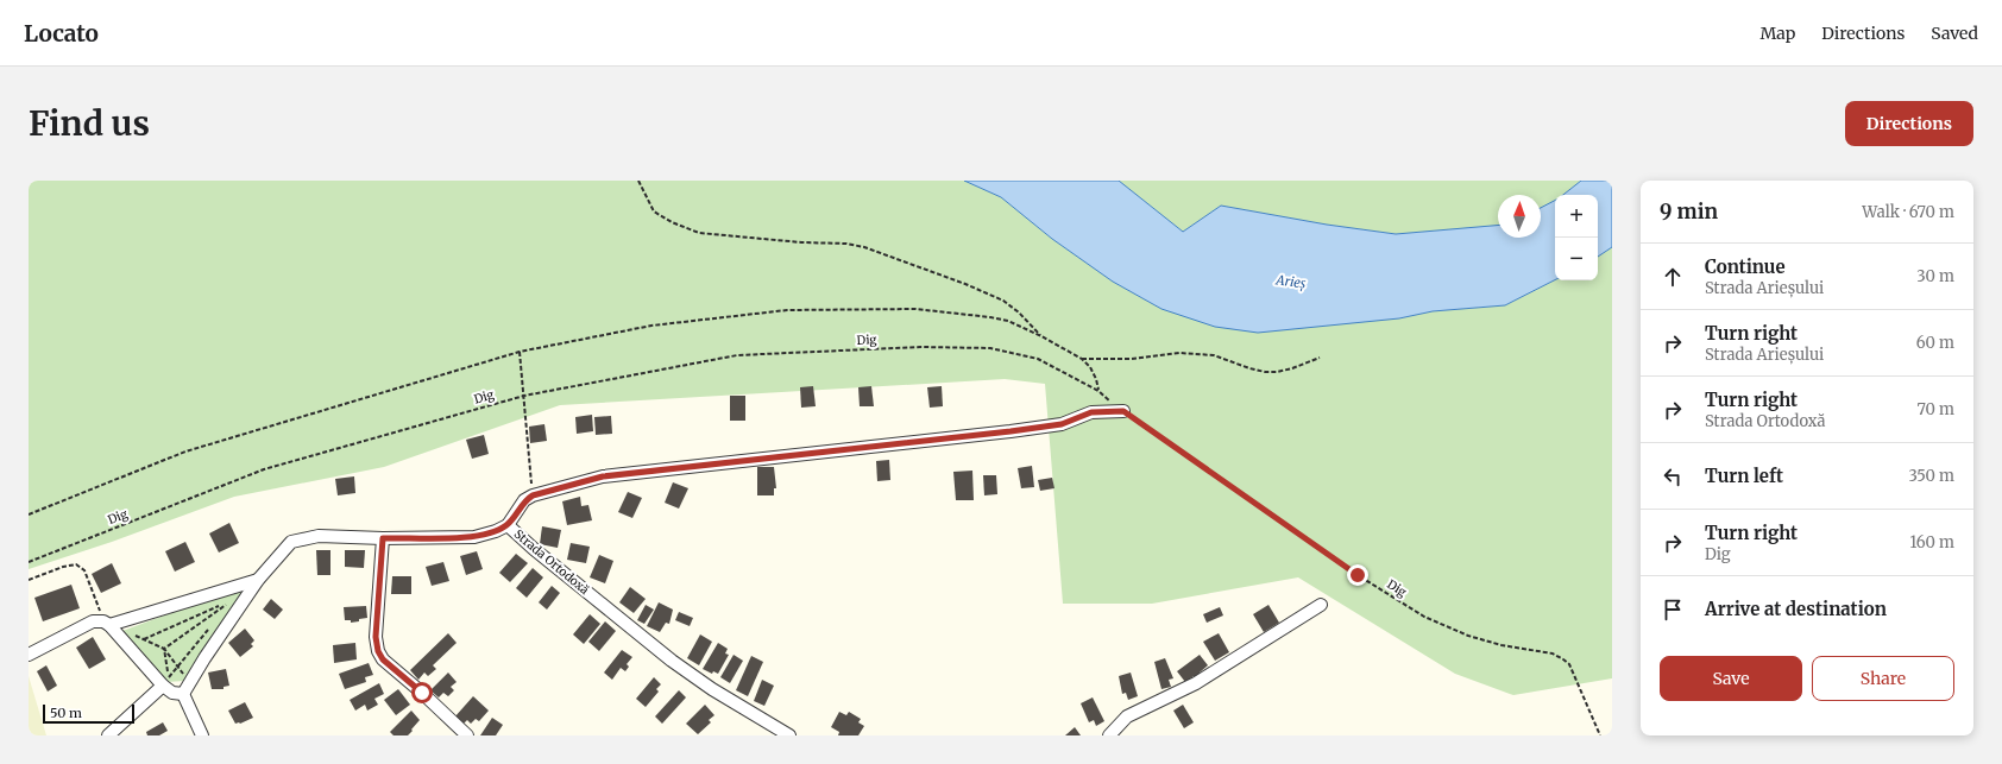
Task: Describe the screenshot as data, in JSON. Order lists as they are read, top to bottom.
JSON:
{
  "streets": {
    "street": ["Strada Ortodoxă"],
    "path": ["Dig"]
  },
  "water": ["Arieș"],
  "scale_bar": "50 m",
  "north": "top",
  "page": {
    "header": "Locato",
    "nav": ["Map", "Directions", "Saved"],
    "buttons": [
      "Directions",
      ["Save", "Share"]
    ],
    "title": "Find us",
    "heading": ["9 min", "Walk · 670 m"],
    "map_buttons": ["+", "−"],
    "list": [
      ["Continue", "Strada Arieșului", "30 m"],
      ["Turn right", "Strada Arieșului", "60 m"],
      ["Turn right", "Strada Ortodoxă", "70 m"],
      ["Turn left", "350 m"],
      ["Turn right", "Dig", "160 m"],
      "Arrive at destination"
    ],
    "scale": "50 m"
  }
}
